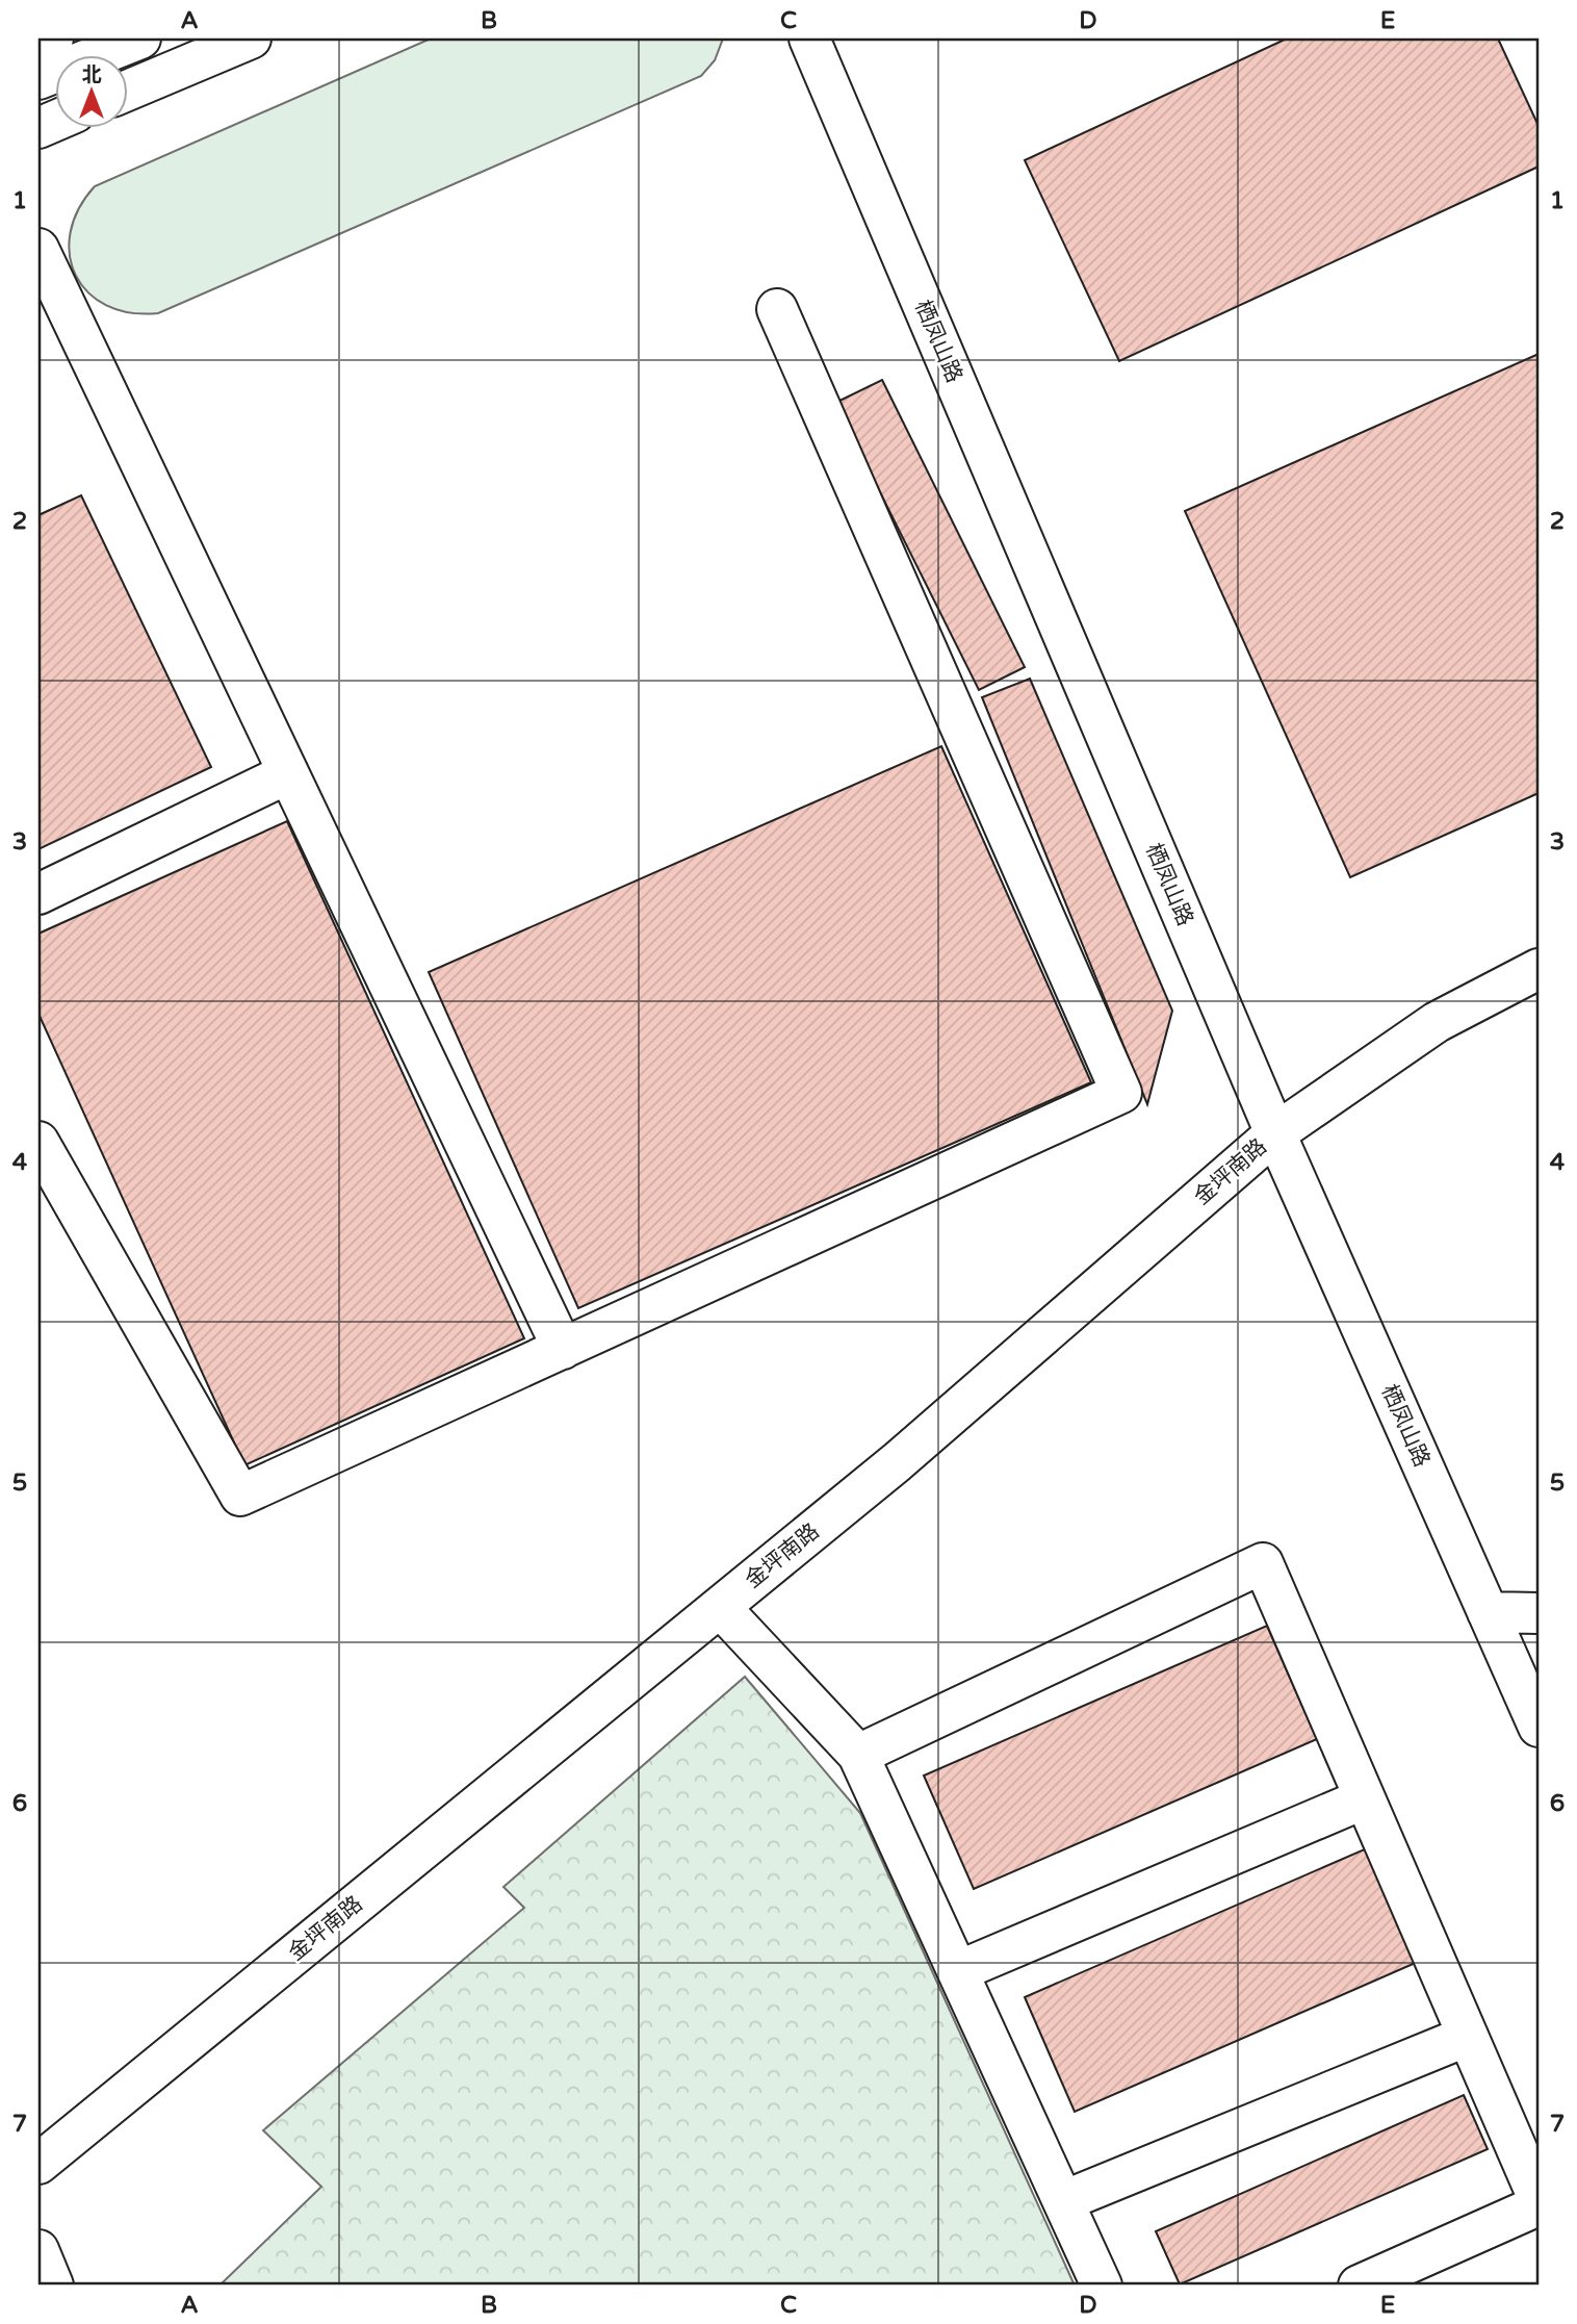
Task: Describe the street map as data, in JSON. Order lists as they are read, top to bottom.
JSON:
{
  "streets": {
    "main road": ["栖凤山路", "金坪南路"]
  },
  "crossings": [
    ["栖凤山路", "金坪南路"]
  ],
  "north": "top",
  "grid": {
    "columns": [
      "A",
      "B",
      "C",
      "D",
      "E"
    ],
    "rows": [
      "1",
      "2",
      "3",
      "4",
      "5",
      "6",
      "7"
    ]
  }
}
